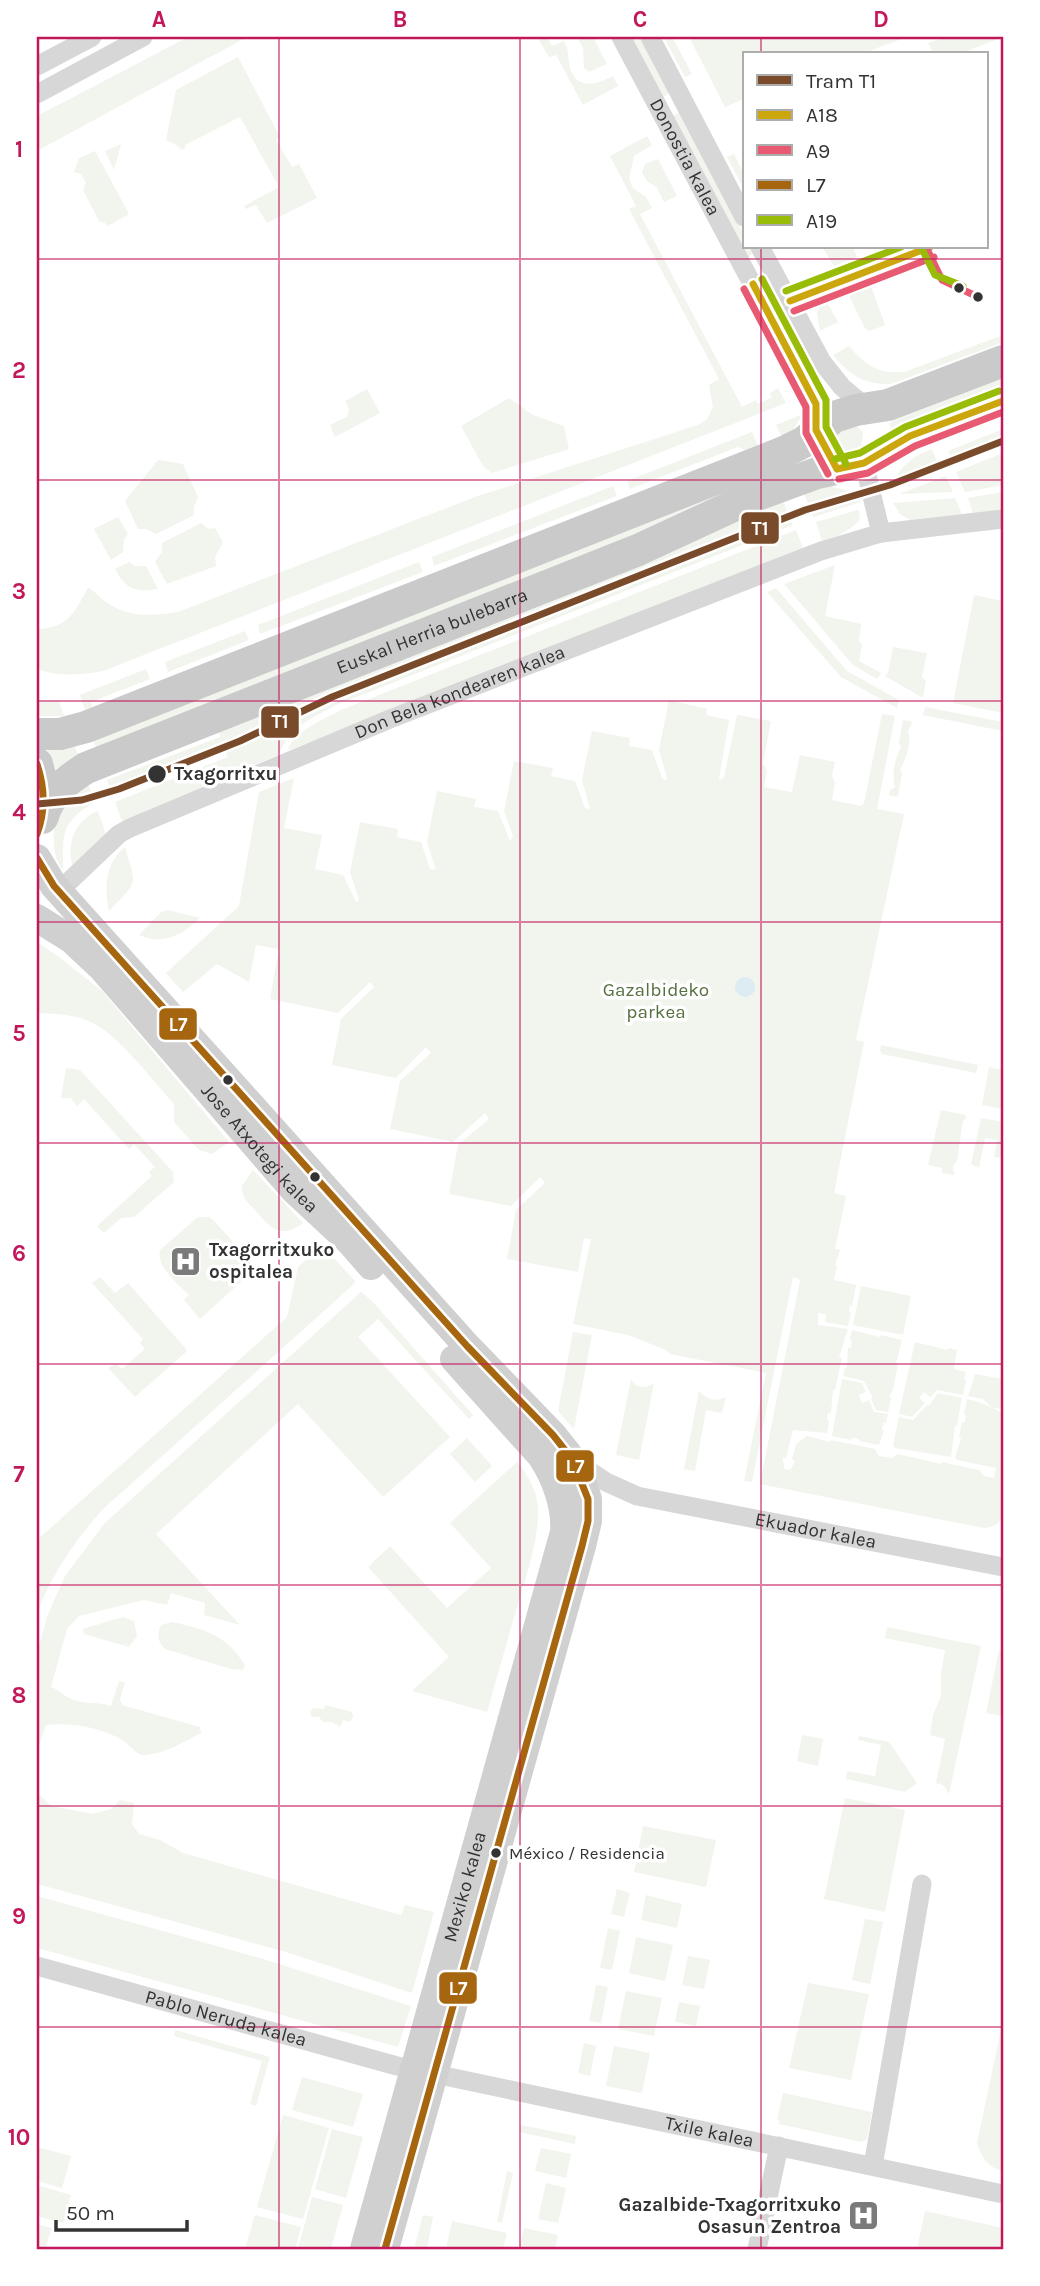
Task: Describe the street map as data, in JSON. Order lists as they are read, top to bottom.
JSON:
{
  "streets": {
    "main road": ["Euskal Herria bulebarra", "Jose Atxotegi kalea", "Mexiko kalea"],
    "street": [
      "Donostia kalea",
      "Don Bela kondearen kalea",
      "Ekuador kalea",
      "Pablo Neruda kalea",
      "Txile kalea"
    ]
  },
  "crossings": [
    ["Donostia kalea", "Euskal Herria bulebarra"],
    ["Don Bela kondearen kalea", "Jose Atxotegi kalea"],
    ["Jose Atxotegi kalea", "Ekuador kalea"],
    ["Jose Atxotegi kalea", "Mexiko kalea"],
    ["Ekuador kalea", "Mexiko kalea"],
    ["Mexiko kalea", "Pablo Neruda kalea"],
    ["Mexiko kalea", "Txile kalea"],
    ["Pablo Neruda kalea", "Txile kalea"]
  ],
  "parks": ["Gazalbideko parkea"],
  "places": {
    "other": ["Txagorritxu", "México / Residencia"],
    "hospital": ["Txagorritxuko ospitalea", "Gazalbide-Txagorritxuko Osasun Zentroa"]
  },
  "lines": [
    "transit line A18",
    "transit line A19",
    "transit line A9",
    "tram line T1",
    "transit line L7"
  ],
  "legend": [
    "Tram T1",
    "A18",
    "A9",
    "L7",
    "A19"
  ],
  "scale_bar": "50 m",
  "grid": {
    "columns": [
      "A",
      "B",
      "C",
      "D"
    ],
    "rows": [
      "1",
      "2",
      "3",
      "4",
      "5",
      "6",
      "7",
      "8",
      "9",
      "10"
    ]
  }
}
